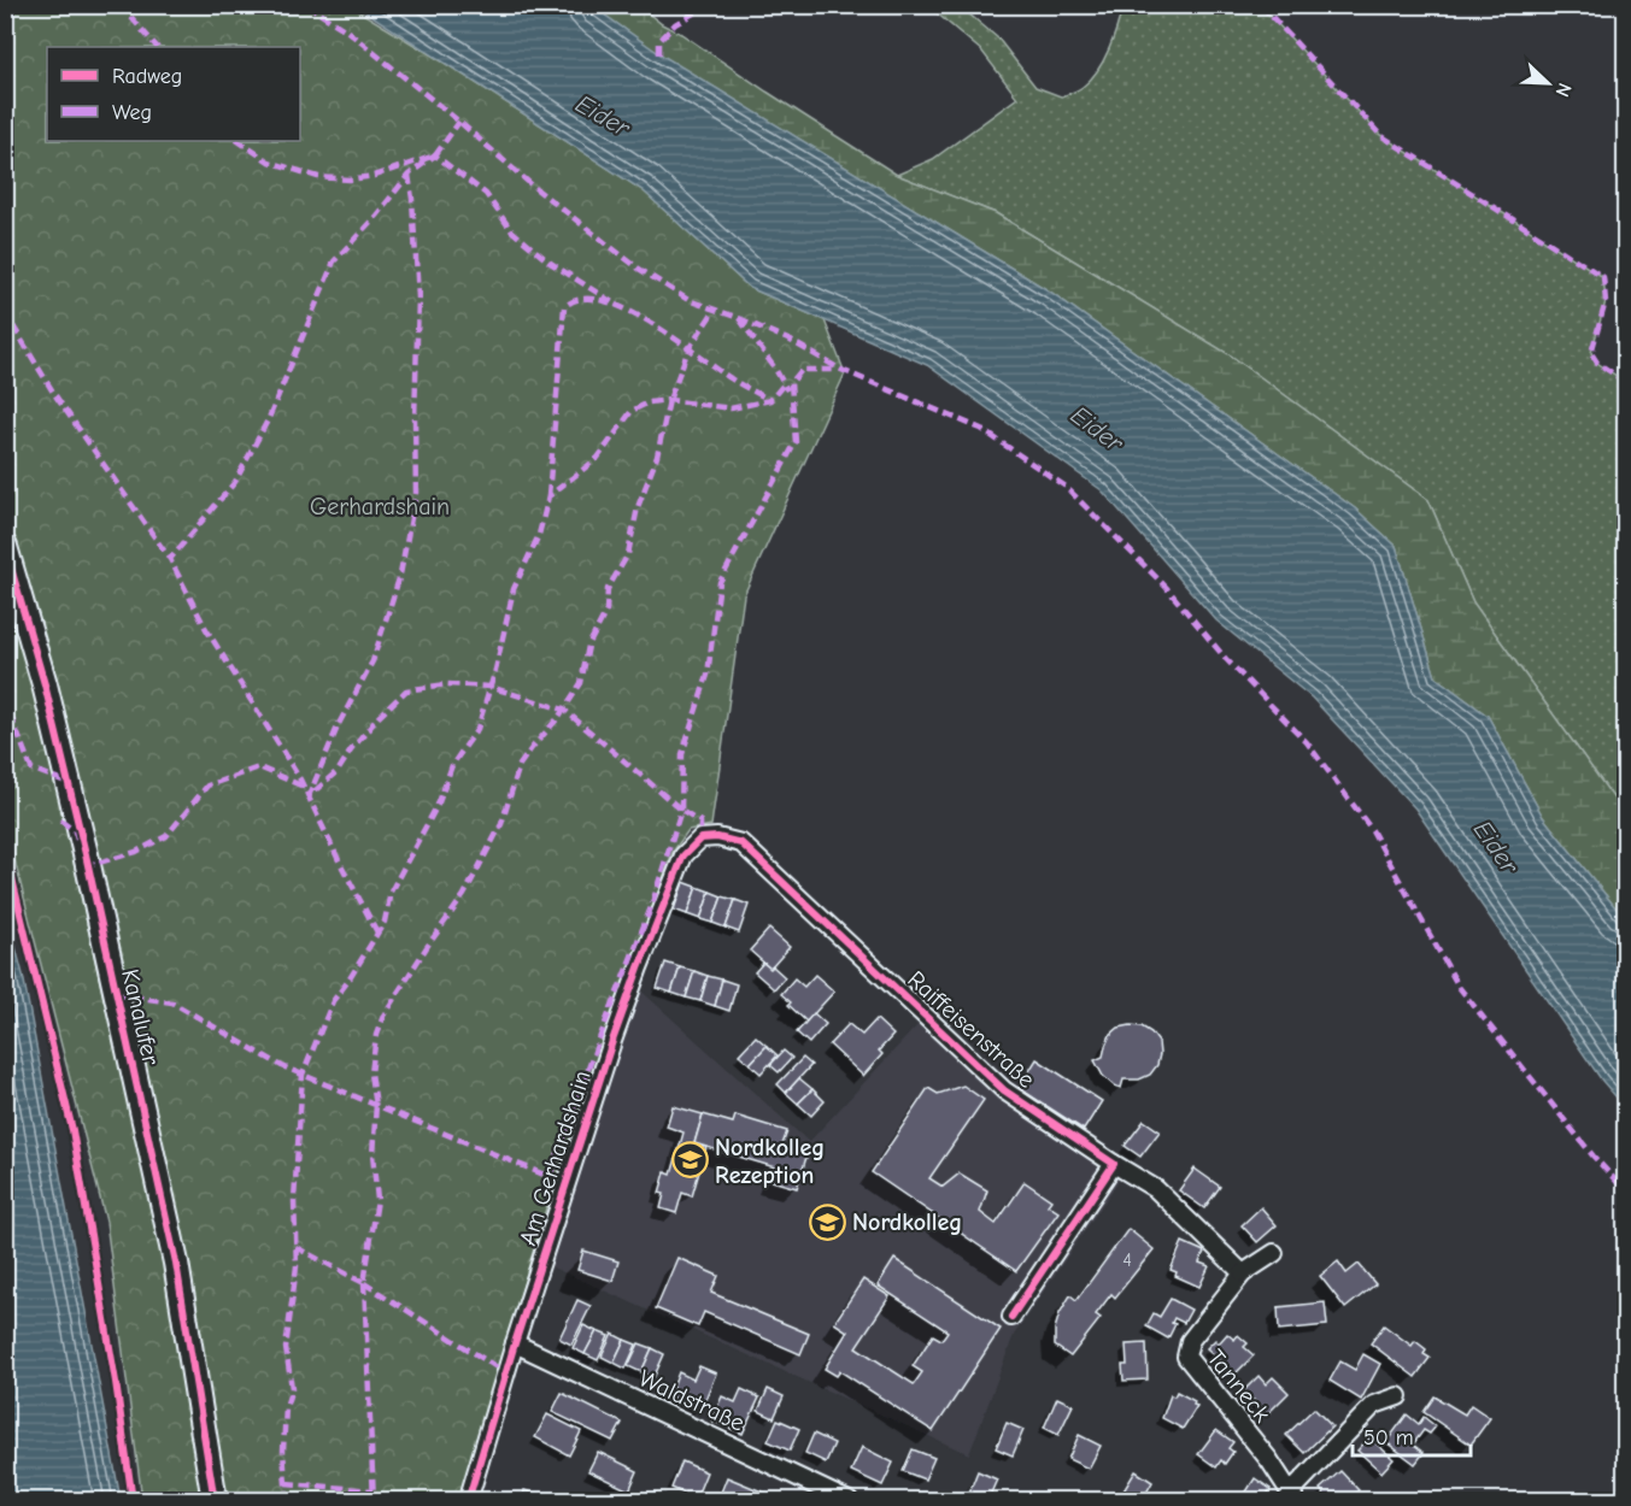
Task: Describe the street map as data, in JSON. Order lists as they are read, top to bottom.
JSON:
{
  "streets": {
    "street": [
      "Kanalufer",
      "Raiffeisenstraße",
      "Am Gerhardshain",
      "Tanneck",
      "Waldstraße"
    ]
  },
  "crossings": [
    ["Raiffeisenstraße", "Am Gerhardshain"],
    ["Am Gerhardshain", "Waldstraße"]
  ],
  "water": ["Eider"],
  "parks": ["Gerhardshain"],
  "places": {
    "school or university": ["Nordkolleg Rezeption", "Nordkolleg"]
  },
  "house_numbers": ["4"],
  "legend": ["Radweg", "Weg"],
  "scale_bar": "50 m",
  "north": "bottom right"
}
